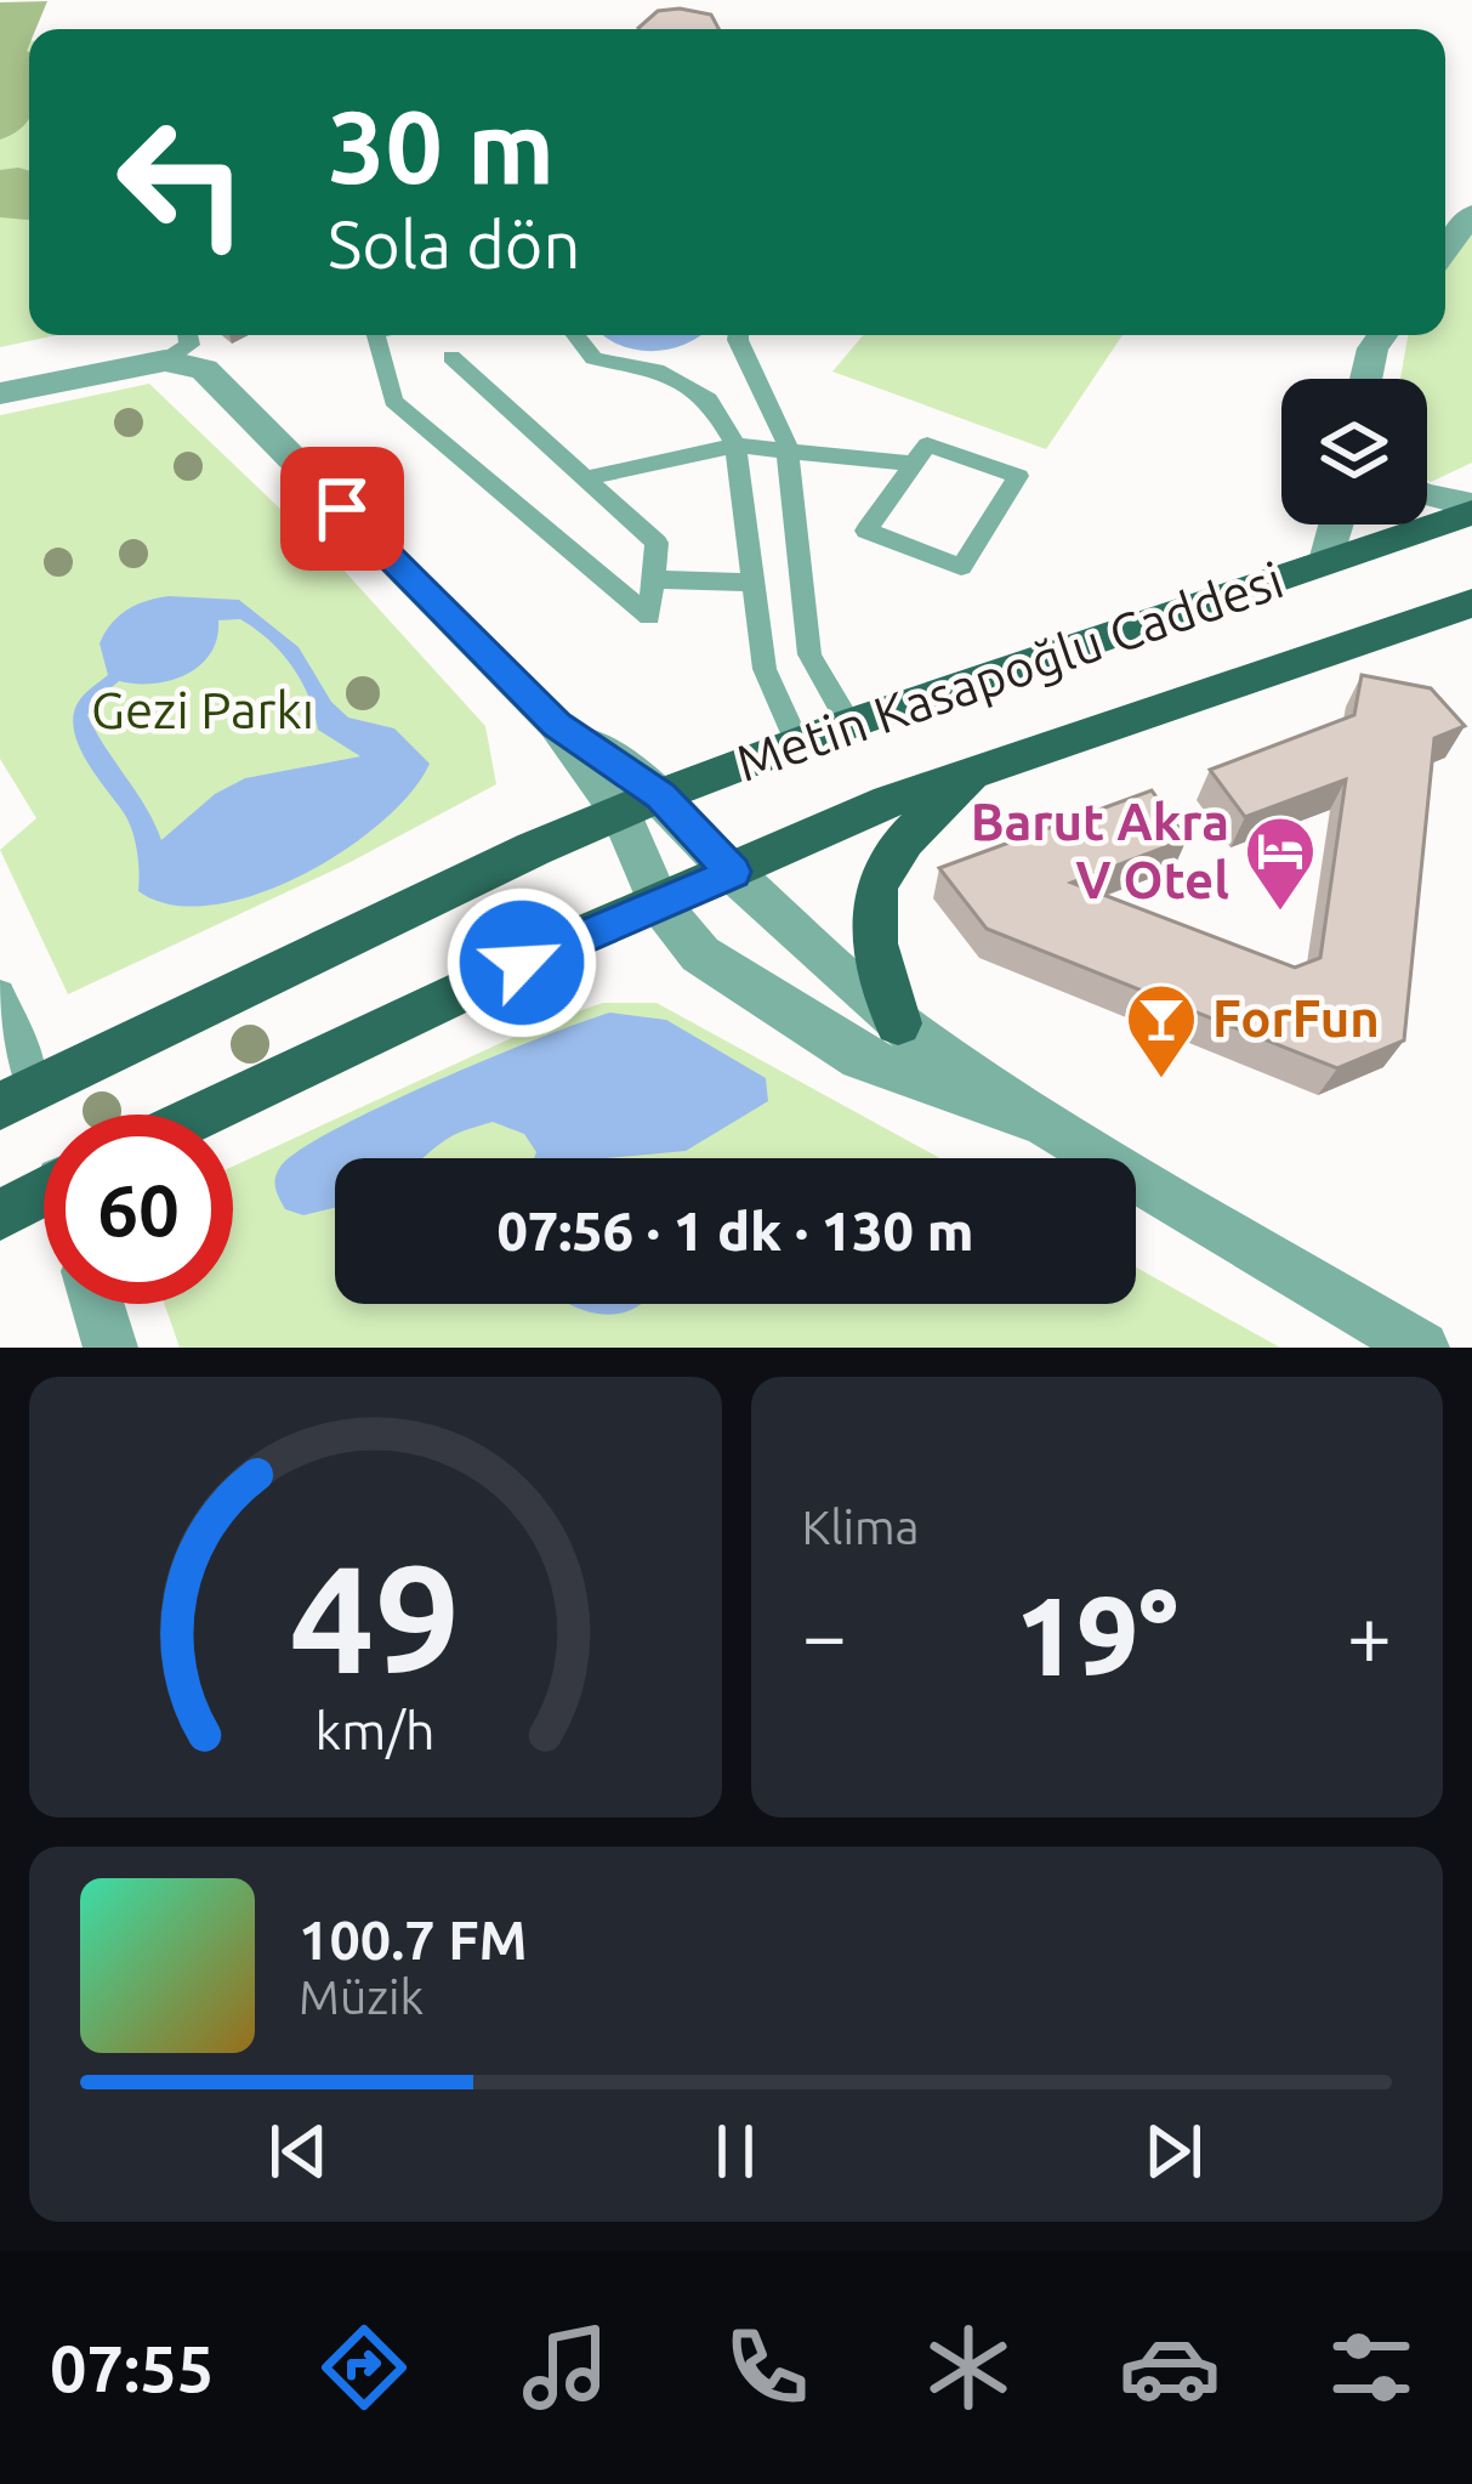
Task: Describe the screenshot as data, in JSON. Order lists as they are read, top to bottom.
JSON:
{
  "streets": {
    "main road": ["Metin Kasapoğlu Caddesi"]
  },
  "parks": ["Gezi Parkı"],
  "places": {
    "hotel": ["Barut Akra V Otel"],
    "bar": ["ForFun"]
  },
  "page": {
    "turn": ["30 m", "Sola dön"],
    "limit": "60",
    "trip": "07:56 · 1 dk · 130 m",
    "tile": "Klima",
    "heat": ["−", "19°", "+"],
    "song": ["100.7 FM", "Müzik"],
    "tabs": "07:55",
    "gauge": ["49", "km/h"]
  }
}
